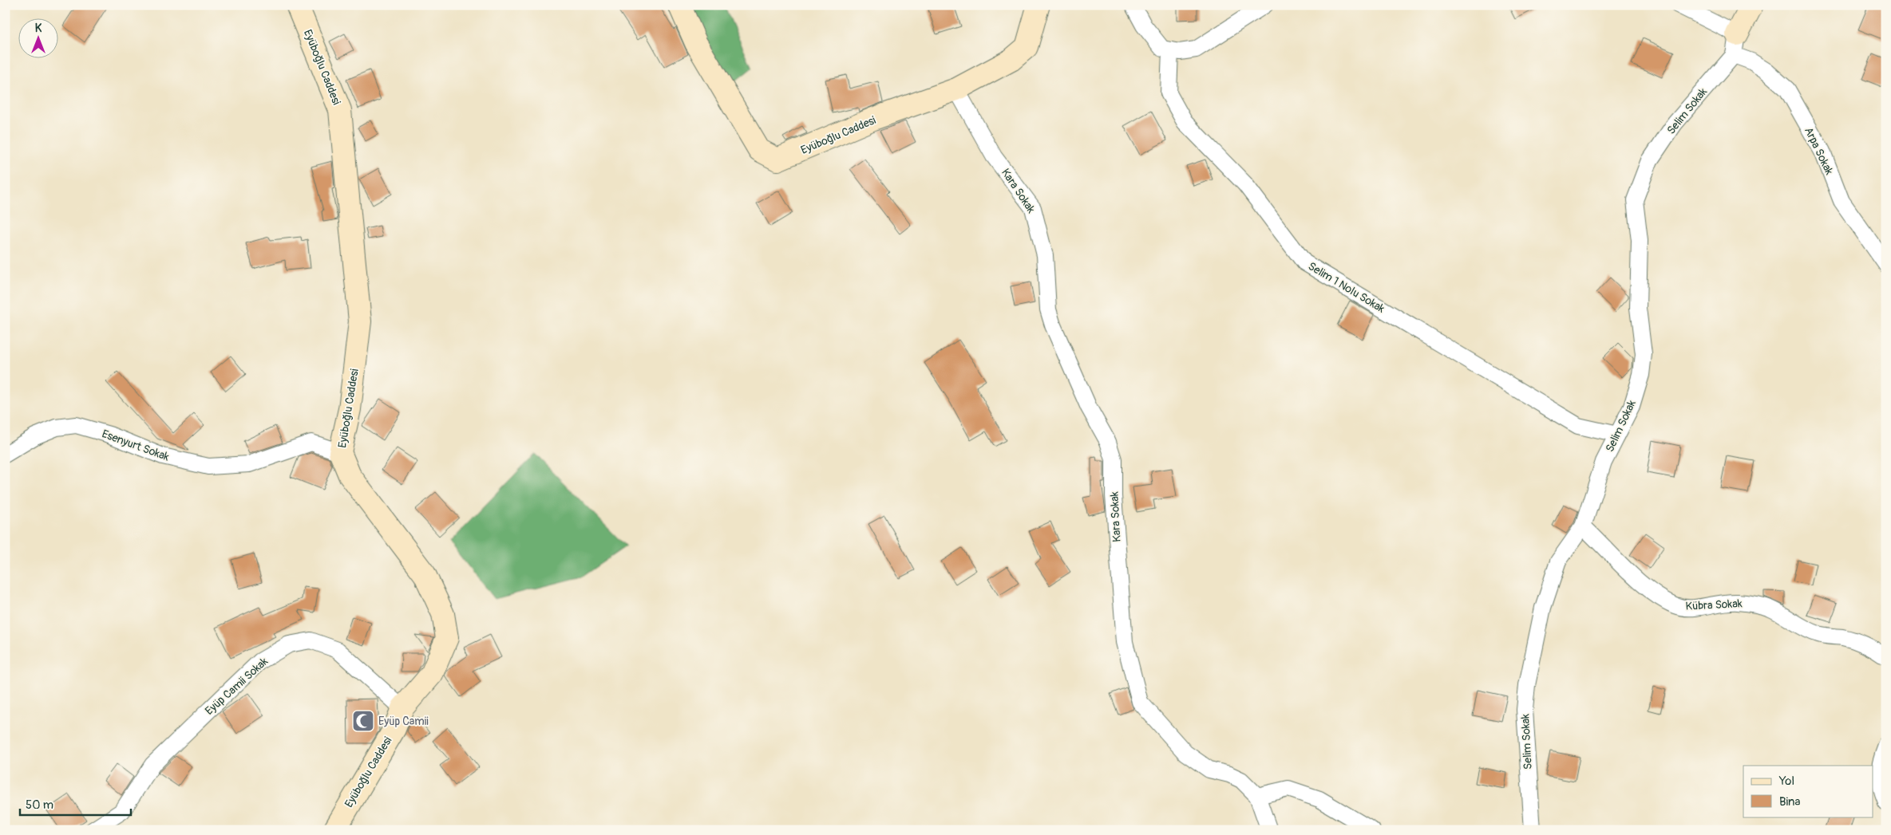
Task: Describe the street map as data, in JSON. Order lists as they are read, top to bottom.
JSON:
{
  "streets": {
    "street": [
      "Eyüboğlu Caddesi",
      "Selim Sokak",
      "Arpa Sokak",
      "Kara Sokak",
      "Selim 1 Nolu Sokak",
      "Esenyurt Sokak",
      "Kübra Sokak",
      "Eyüp Camii Sokak"
    ]
  },
  "crossings": [
    ["Eyüboğlu Caddesi", "Kara Sokak"],
    ["Eyüboğlu Caddesi", "Esenyurt Sokak"],
    ["Eyüboğlu Caddesi", "Eyüp Camii Sokak"],
    ["Selim Sokak", "Arpa Sokak"],
    ["Selim Sokak", "Selim 1 Nolu Sokak"],
    ["Selim Sokak", "Kübra Sokak"]
  ],
  "places": {
    "mosque": ["Eyüp Camii"]
  },
  "legend": ["Yol", "Bina"],
  "scale_bar": "50 m",
  "north": "top"
}
